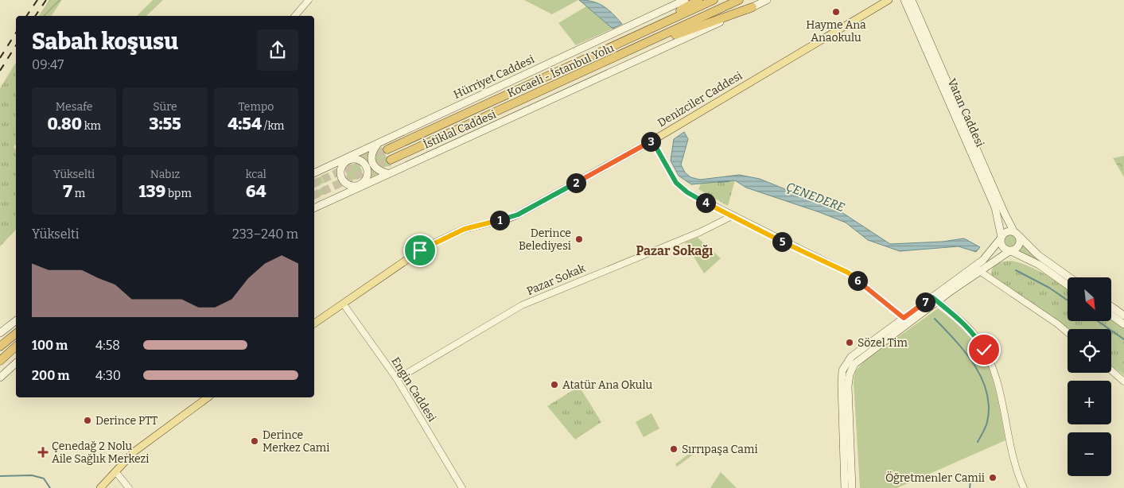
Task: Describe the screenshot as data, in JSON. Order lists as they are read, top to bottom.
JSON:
{
  "streets": {
    "highway": ["Kocaeli - İstanbul Yolu"],
    "main road": [
      "Hürriyet Caddesi",
      "Denizciler Caddesi",
      "Vatan Caddesi",
      "İstiklal Caddesi"
    ],
    "street": ["Pazar Sokak", "Engin Caddesi"]
  },
  "crossings": [
    ["Hürriyet Caddesi", "İstiklal Caddesi"],
    ["Denizciler Caddesi", "Engin Caddesi"],
    ["Pazar Sokak", "Engin Caddesi"]
  ],
  "districts": ["Pazar Sokağı"],
  "water": ["ÇENEDERE"],
  "places": {
    "other": [
      "Hayme Ana Anaokulu",
      "Derince Belediyesi",
      "Sözel Tim",
      "Atatür Ana Okulu",
      "Derince PTT",
      "Derince Merkez Cami",
      "Sırrıpaşa Cami",
      "Öğretmenler Camii"
    ],
    "health": ["Çenedağ 2 Nolu Aile Sağlık Merkezi"]
  },
  "north": "bottom right",
  "page": {
    "heading": ["Sabah koşusu", "09:47"],
    "stats": [
      ["Mesafe", "0.80 km"],
      ["Süre", "3:55"],
      ["Tempo", "4:54 /km"],
      ["Yükselti", "7 m"],
      ["Nabız", "139 bpm"],
      ["kcal", "64"]
    ],
    "pins": [
      "3",
      "2",
      "4",
      "1",
      "5",
      "6",
      "7"
    ],
    "chart": ["Yükselti", "233–240 m"],
    "map_buttons": ["+", "−"],
    "list": [
      {
        "name": "100 m",
        "note": "4:58"
      },
      {
        "name": "200 m",
        "note": "4:30"
      }
    ]
  }
}
